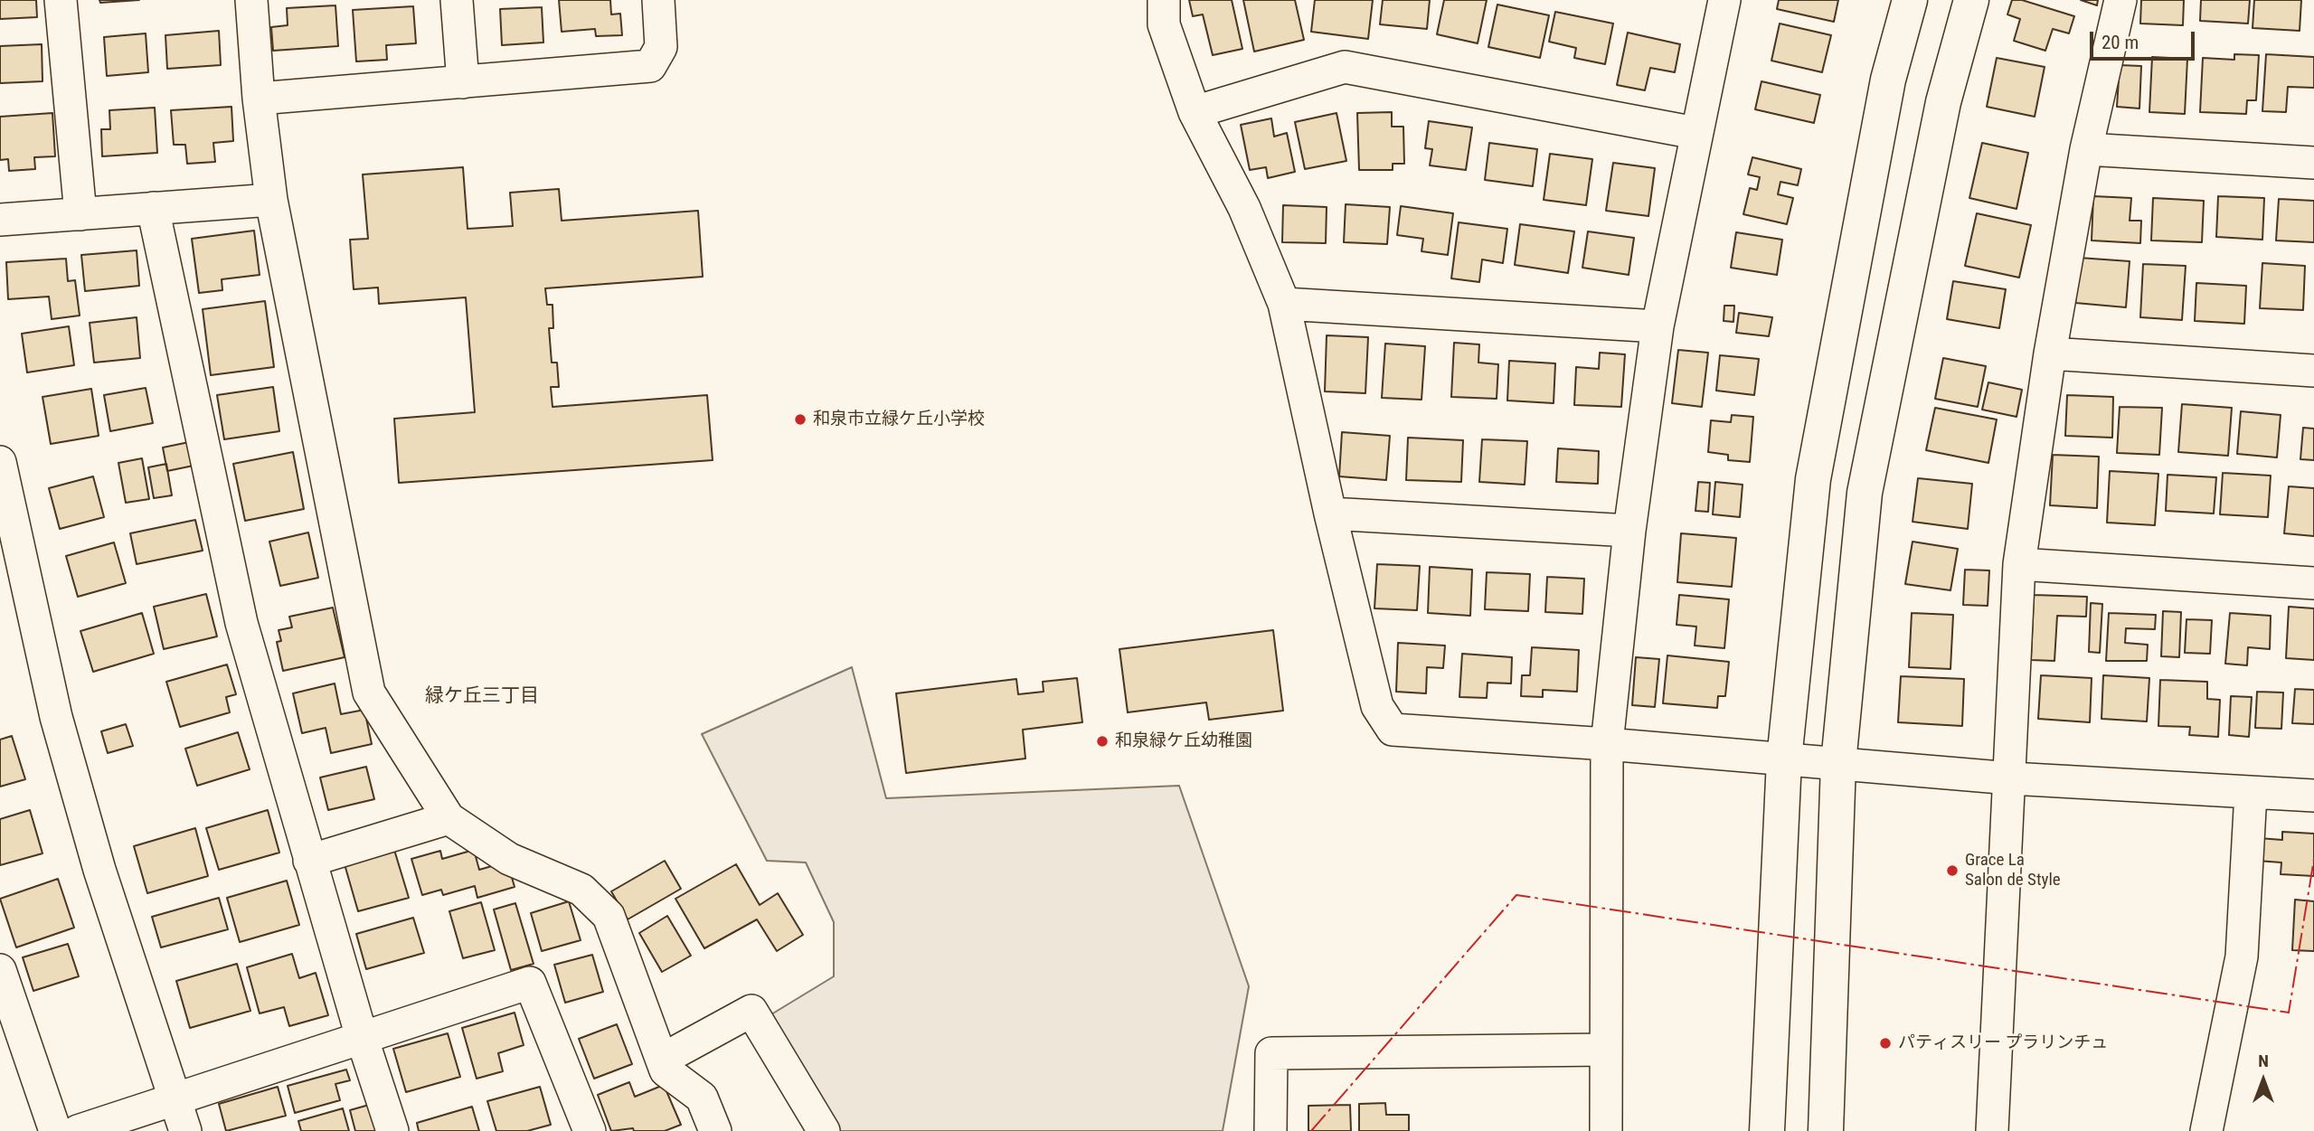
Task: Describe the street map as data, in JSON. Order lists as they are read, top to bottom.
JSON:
{
  "districts": ["緑ケ丘三丁目"],
  "places": [
    "和泉市立緑ケ丘小学校",
    "和泉緑ケ丘幼稚園",
    "Grace La Salon de Style",
    "パティスリー プラリンチュ"
  ],
  "scale_bar": "20 m",
  "north": "top"
}
